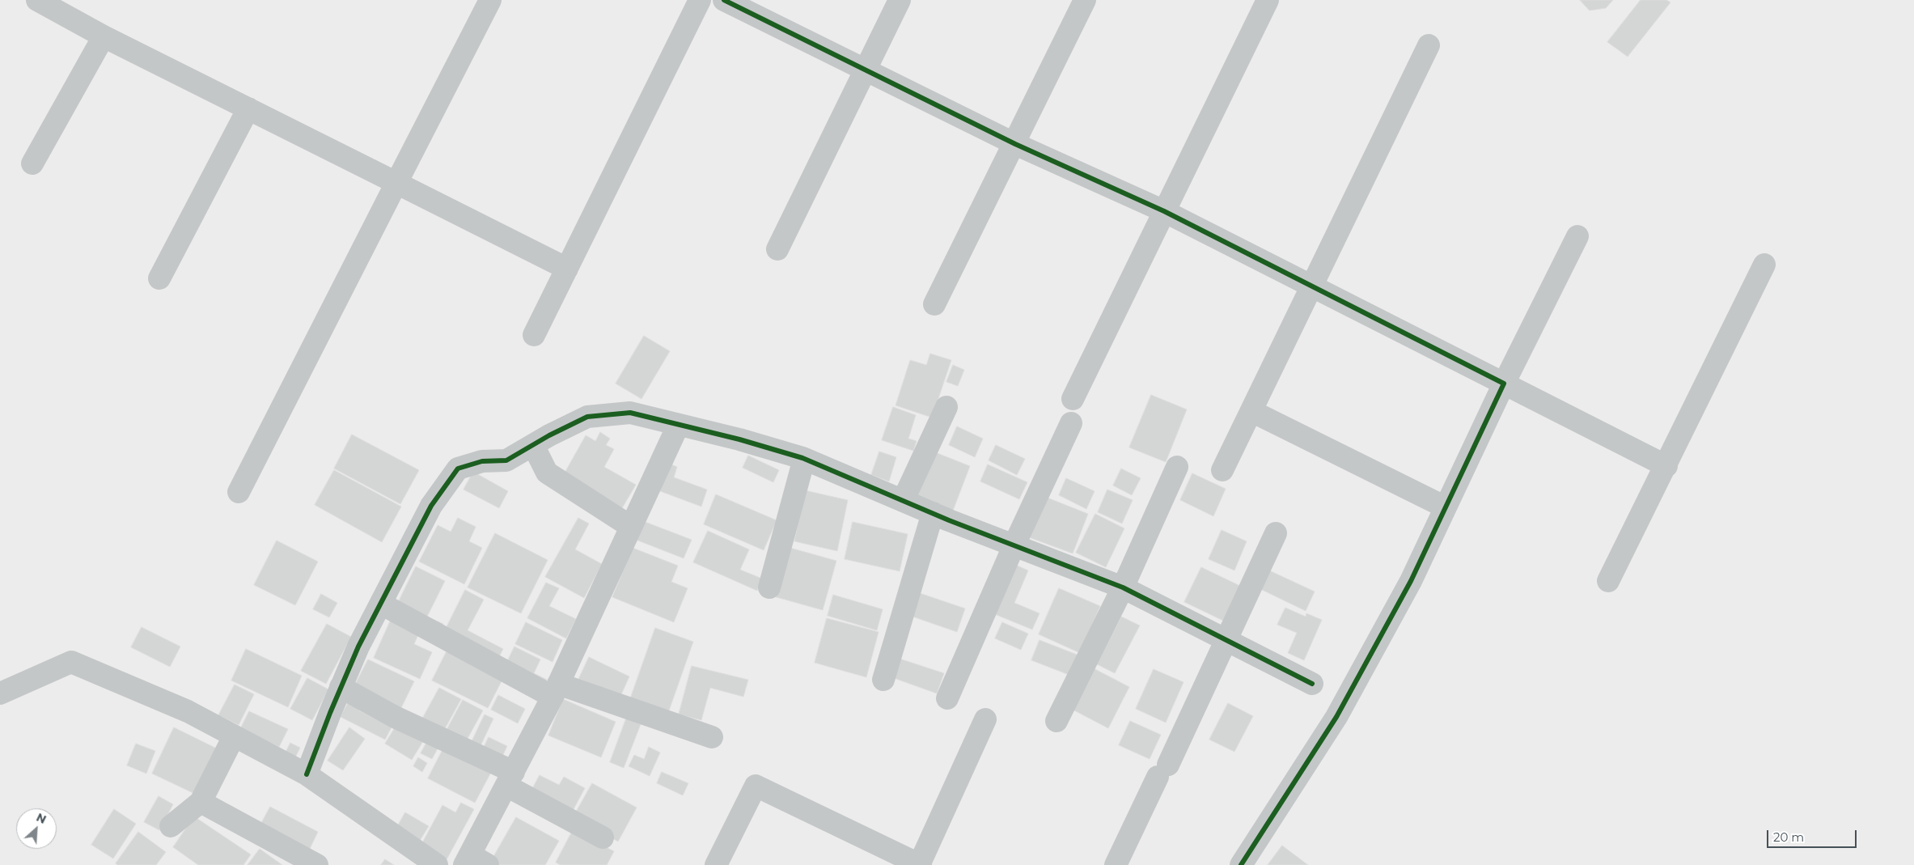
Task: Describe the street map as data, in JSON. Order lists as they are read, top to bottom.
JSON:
{
  "scale_bar": "20 m",
  "north": "top right"
}
